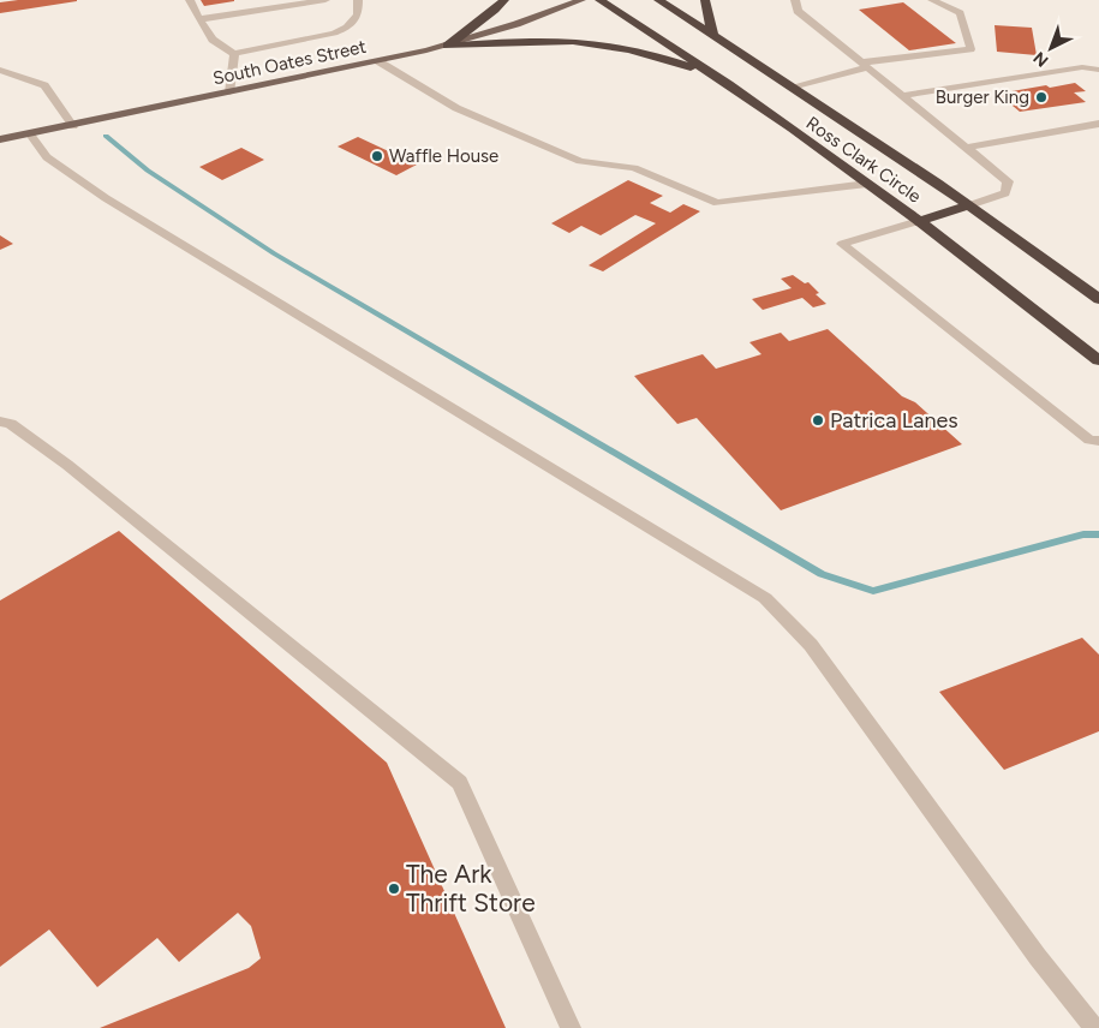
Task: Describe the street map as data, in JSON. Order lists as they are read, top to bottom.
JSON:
{
  "streets": {
    "highway": ["Ross Clark Circle"],
    "main road": ["South Oates Street"]
  },
  "places": [
    "Burger King",
    "Waffle House",
    "Patrica Lanes",
    "The Ark Thrift Store"
  ],
  "north": "bottom left"
}
